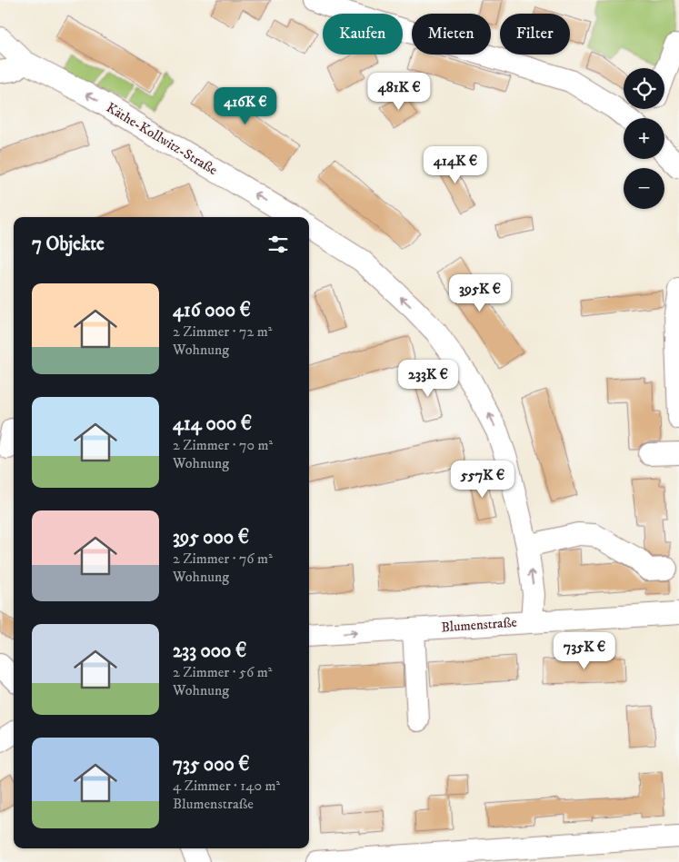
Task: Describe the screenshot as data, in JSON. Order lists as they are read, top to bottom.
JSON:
{
  "streets": {
    "street": ["Käthe-Kollwitz-Straße", "Blumenstraße"]
  },
  "one_way": ["Käthe-Kollwitz-Straße"],
  "page": {
    "chip": ["Kaufen", "Mieten", "Filter"],
    "map_buttons": ["+", "−"],
    "price": [
      "481K €",
      "416K €",
      "414K €",
      "395K €",
      "233K €",
      "557K €",
      "735K €"
    ],
    "heading": "7 Objekte",
    "list": [
      {
        "name": "416 000 €",
        "note": "2 Zimmer · 72 m² · Wohnung"
      },
      {
        "name": "414 000 €",
        "note": "2 Zimmer · 70 m² · Wohnung"
      },
      {
        "name": "395 000 €",
        "note": "2 Zimmer · 76 m² · Wohnung"
      },
      {
        "name": "233 000 €",
        "note": "2 Zimmer · 56 m² · Wohnung"
      },
      {
        "name": "735 000 €",
        "note": "4 Zimmer · 140 m² · Blumenstraße"
      }
    ]
  }
}
